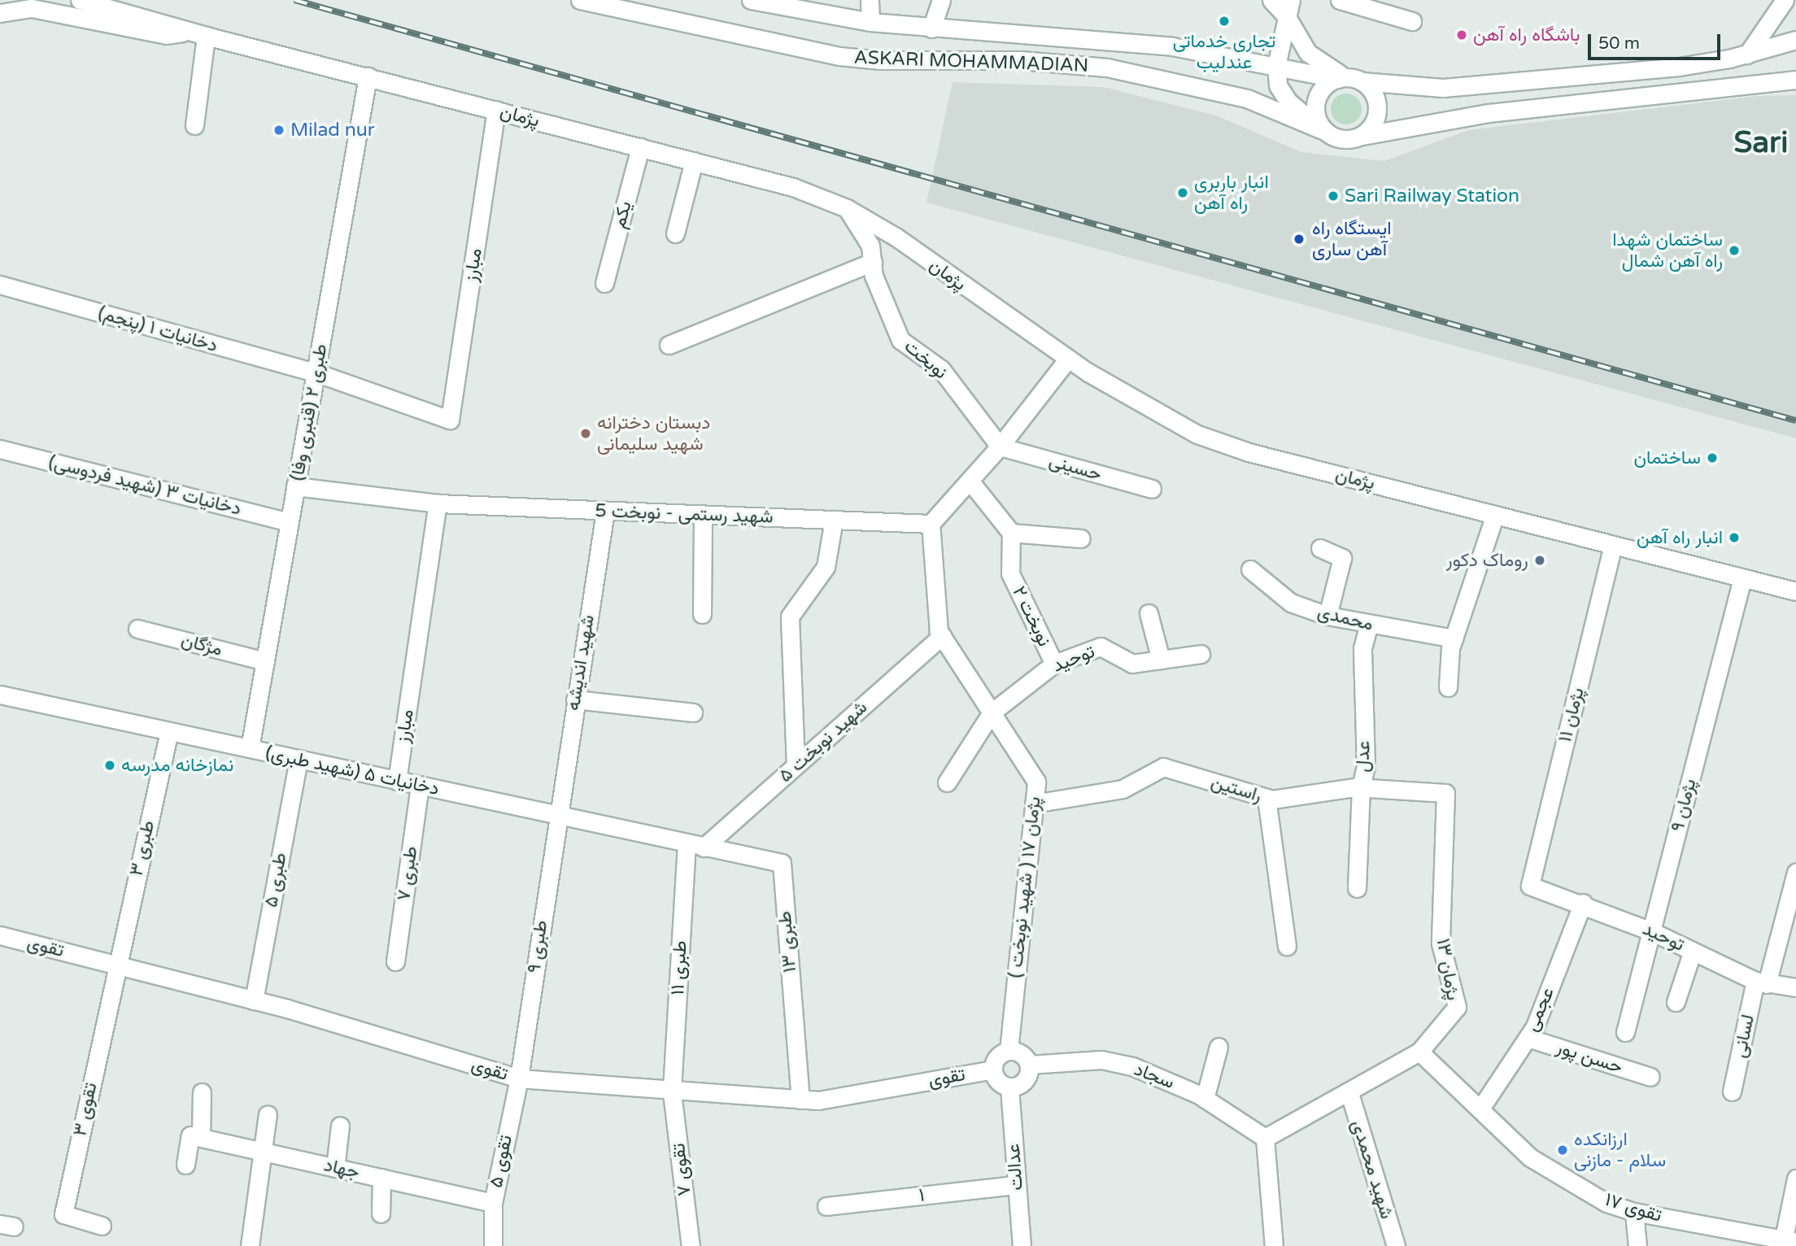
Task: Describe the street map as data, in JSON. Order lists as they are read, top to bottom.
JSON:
{
  "streets": {
    "street": [
      "ASKARI MOHAMMADIAN",
      "پژمان",
      "یکم",
      "مبارز",
      "دخانیات ۱ (پنجم)",
      "نوبخت",
      "طبری ۲ (قنبری وفا)",
      "حسینی",
      "دخانیات ۳ (شهید فردوسی)",
      "شهید رستمی - نوبخت 5",
      "نوبخت ۲",
      "محمدی",
      "مژگان",
      "توحید",
      "شهید اندیشه",
      "پژمان ۱۱",
      "شهید نوبخت ۵",
      "عدل",
      "دخانیات ۵ (شهید طبری)",
      "راستین",
      "پژمان ۹",
      "طبری ۳",
      "طبری ۷",
      "طبری ۵",
      "پژمان ۱۷ ( شهید نوبخت )",
      "طبری ۱۳",
      "تقوی",
      "طبری ۹",
      "طبری ۱۱",
      "پژمان ۱۳",
      "عجمی",
      "لسانی",
      "حسن پور",
      "سجاد",
      "تقوی ۳",
      "تقوی ۵",
      "عدالت",
      "جهاد",
      "تقوی ۷",
      "شهید محمدی",
      "۱",
      "تقوی ۱۷"
    ]
  },
  "crossings": [
    ["پژمان", "یکم"],
    ["پژمان", "مبارز"],
    ["پژمان", "نوبخت"],
    ["پژمان", "طبری ۲ (قنبری وفا)"],
    ["پژمان", "پژمان ۱۱"],
    ["پژمان", "پژمان ۹"],
    ["مبارز", "دخانیات ۱ (پنجم)"],
    ["مبارز", "شهید رستمی - نوبخت 5"],
    ["مبارز", "دخانیات ۵ (شهید طبری)"],
    ["دخانیات ۱ (پنجم)", "طبری ۲ (قنبری وفا)"],
    ["نوبخت", "حسینی"],
    ["طبری ۲ (قنبری وفا)", "دخانیات ۳ (شهید فردوسی)"],
    ["طبری ۲ (قنبری وفا)", "شهید رستمی - نوبخت 5"],
    ["طبری ۲ (قنبری وفا)", "مژگان"],
    ["طبری ۲ (قنبری وفا)", "دخانیات ۵ (شهید طبری)"],
    ["شهید رستمی - نوبخت 5", "شهید اندیشه"],
    ["شهید رستمی - نوبخت 5", "پژمان ۱۷ ( شهید نوبخت )"],
    ["نوبخت ۲", "توحید"],
    ["محمدی", "عدل"],
    ["توحید", "پژمان ۱۱"],
    ["توحید", "پژمان ۹"],
    ["توحید", "پژمان ۱۷ ( شهید نوبخت )"],
    ["توحید", "عجمی"],
    ["توحید", "لسانی"],
    ["شهید اندیشه", "دخانیات ۵ (شهید طبری)"],
    ["شهید اندیشه", "طبری ۹"],
    ["شهید نوبخت ۵", "دخانیات ۵ (شهید طبری)"],
    ["شهید نوبخت ۵", "پژمان ۱۷ ( شهید نوبخت )"],
    ["شهید نوبخت ۵", "طبری ۱۳"],
    ["عدل", "راستین"],
    ["دخانیات ۵ (شهید طبری)", "طبری ۳"],
    ["دخانیات ۵ (شهید طبری)", "طبری ۷"],
    ["دخانیات ۵ (شهید طبری)", "طبری ۵"],
    ["دخانیات ۵ (شهید طبری)", "طبری ۱۳"],
    ["دخانیات ۵ (شهید طبری)", "طبری ۹"],
    ["دخانیات ۵ (شهید طبری)", "طبری ۱۱"],
    ["راستین", "پژمان ۱۷ ( شهید نوبخت )"],
    ["راستین", "پژمان ۱۳"],
    ["طبری ۳", "تقوی"],
    ["طبری ۳", "تقوی ۳"],
    ["طبری ۵", "تقوی"],
    ["پژمان ۱۷ ( شهید نوبخت )", "تقوی"],
    ["پژمان ۱۷ ( شهید نوبخت )", "سجاد"],
    ["پژمان ۱۷ ( شهید نوبخت )", "عدالت"],
    ["طبری ۱۳", "تقوی"],
    ["تقوی", "طبری ۹"],
    ["تقوی", "طبری ۱۱"],
    ["تقوی", "سجاد"],
    ["تقوی", "تقوی ۳"],
    ["تقوی", "تقوی ۵"],
    ["تقوی", "عدالت"],
    ["تقوی", "تقوی ۷"],
    ["طبری ۹", "تقوی ۵"],
    ["طبری ۱۱", "تقوی ۷"],
    ["پژمان ۱۳", "سجاد"],
    ["پژمان ۱۳", "شهید محمدی"],
    ["پژمان ۱۳", "تقوی ۱۷"],
    ["عجمی", "حسن پور"],
    ["عجمی", "تقوی ۱۷"],
    ["سجاد", "عدالت"],
    ["تقوی ۵", "جهاد"],
    ["عدالت", "۱"]
  ],
  "districts": ["Sari"],
  "places": [
    "تجاری خدماتی عندلیب",
    "باشگاه راه آهن",
    "Milad nur",
    "انبار باربری راه آهن",
    "Sari Railway Station",
    "ایستگاه راه آهن ساری",
    "ساختمان شهدا راه آهن شمال",
    "دبستان دخترانه شهید سلیمانی",
    "ساختمان",
    "انبار راه آهن",
    "روماک دکور",
    "نمازخانه مدرسه",
    "ارزانکده سلام - مازنی"
  ],
  "scale_bar": "50 m"
}
